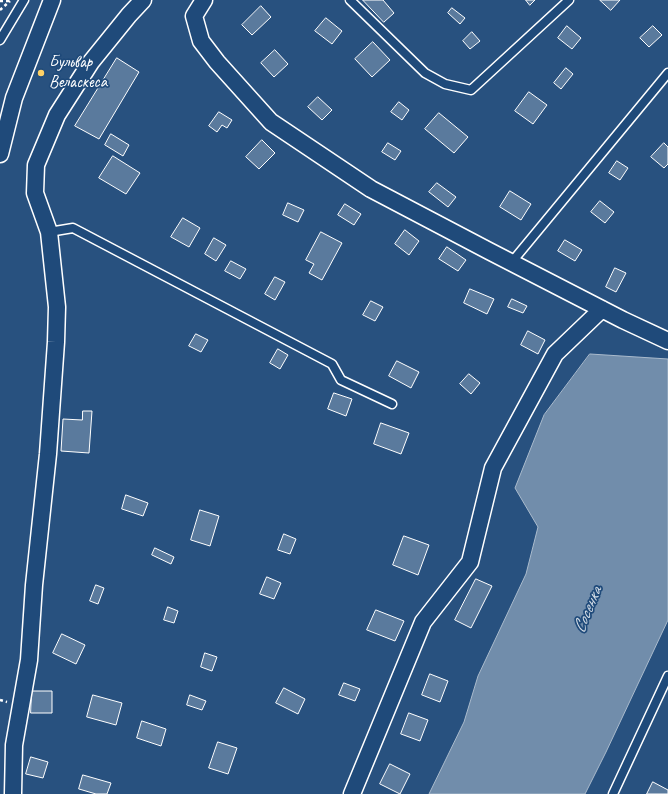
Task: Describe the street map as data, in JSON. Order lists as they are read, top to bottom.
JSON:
{
  "water": ["Сосенка"],
  "places": ["Бульвар Веласкеса"]
}
